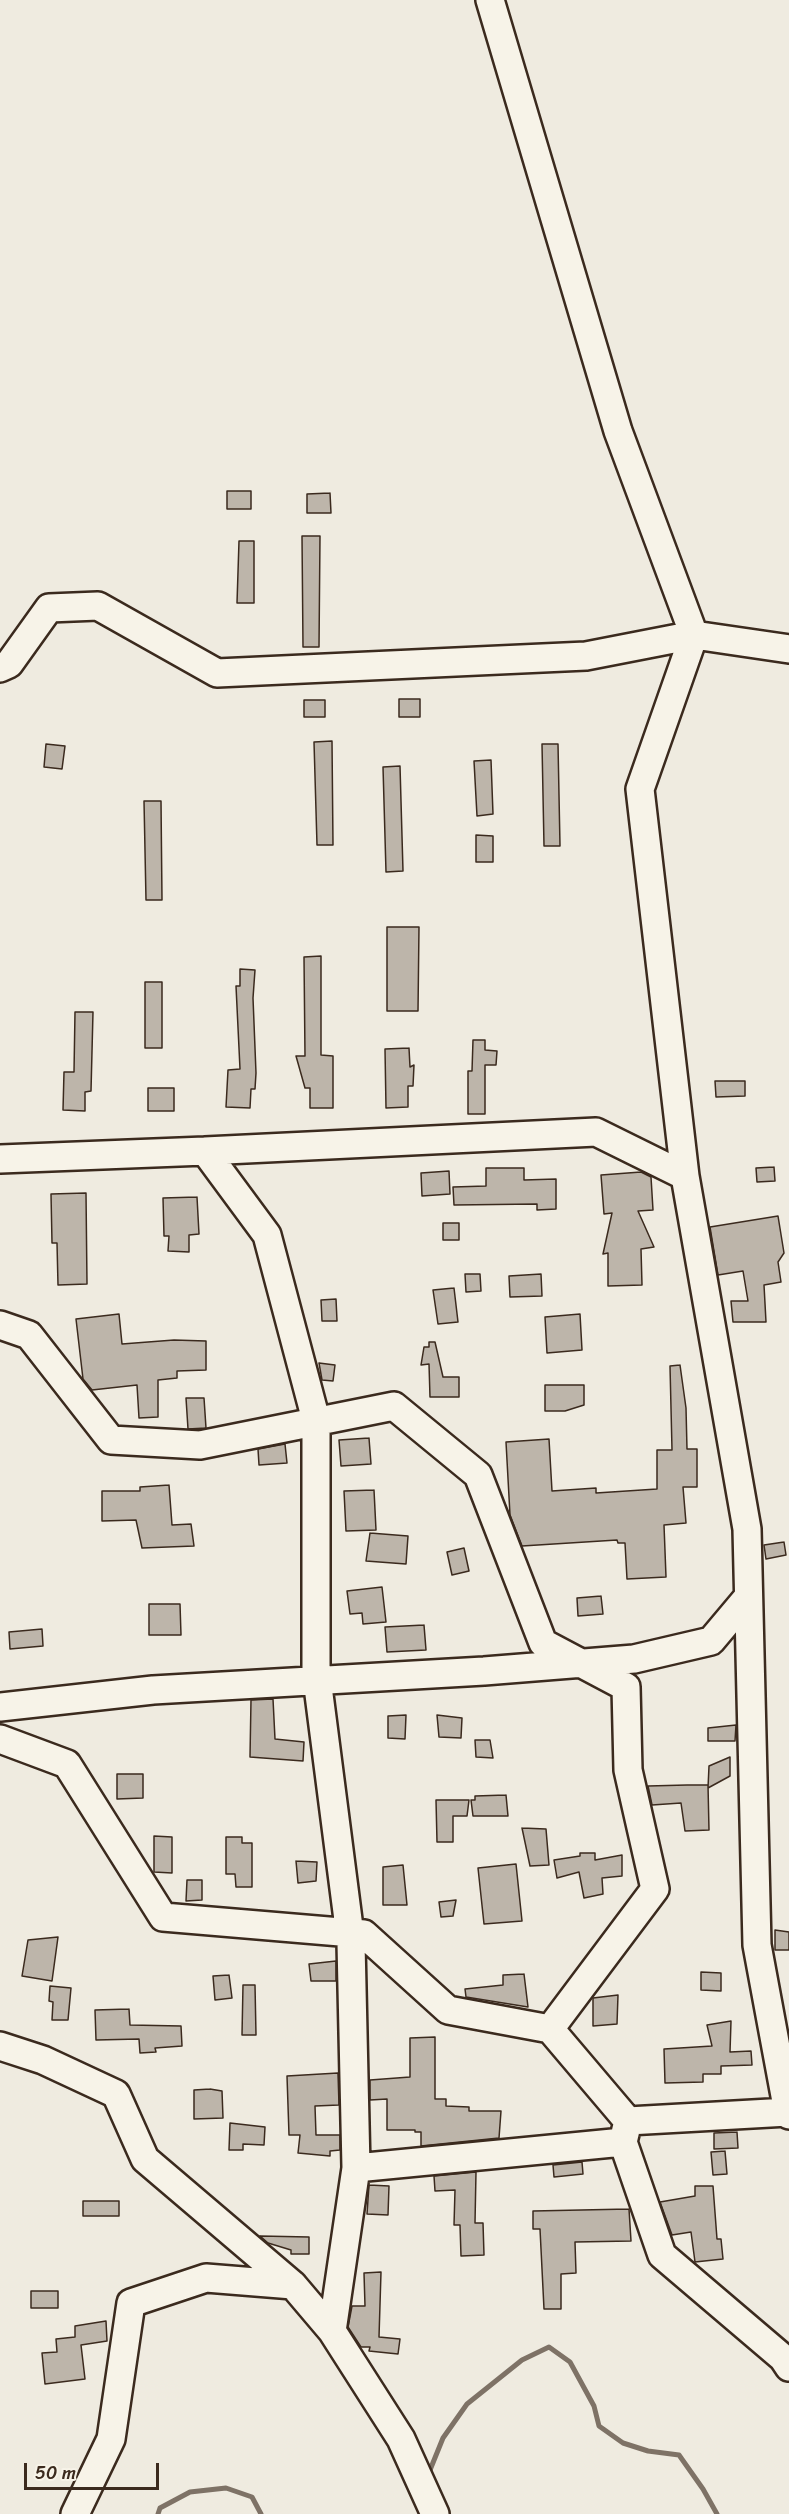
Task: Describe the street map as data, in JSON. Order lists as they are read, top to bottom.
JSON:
{
  "scale_bar": "50 m"
}
